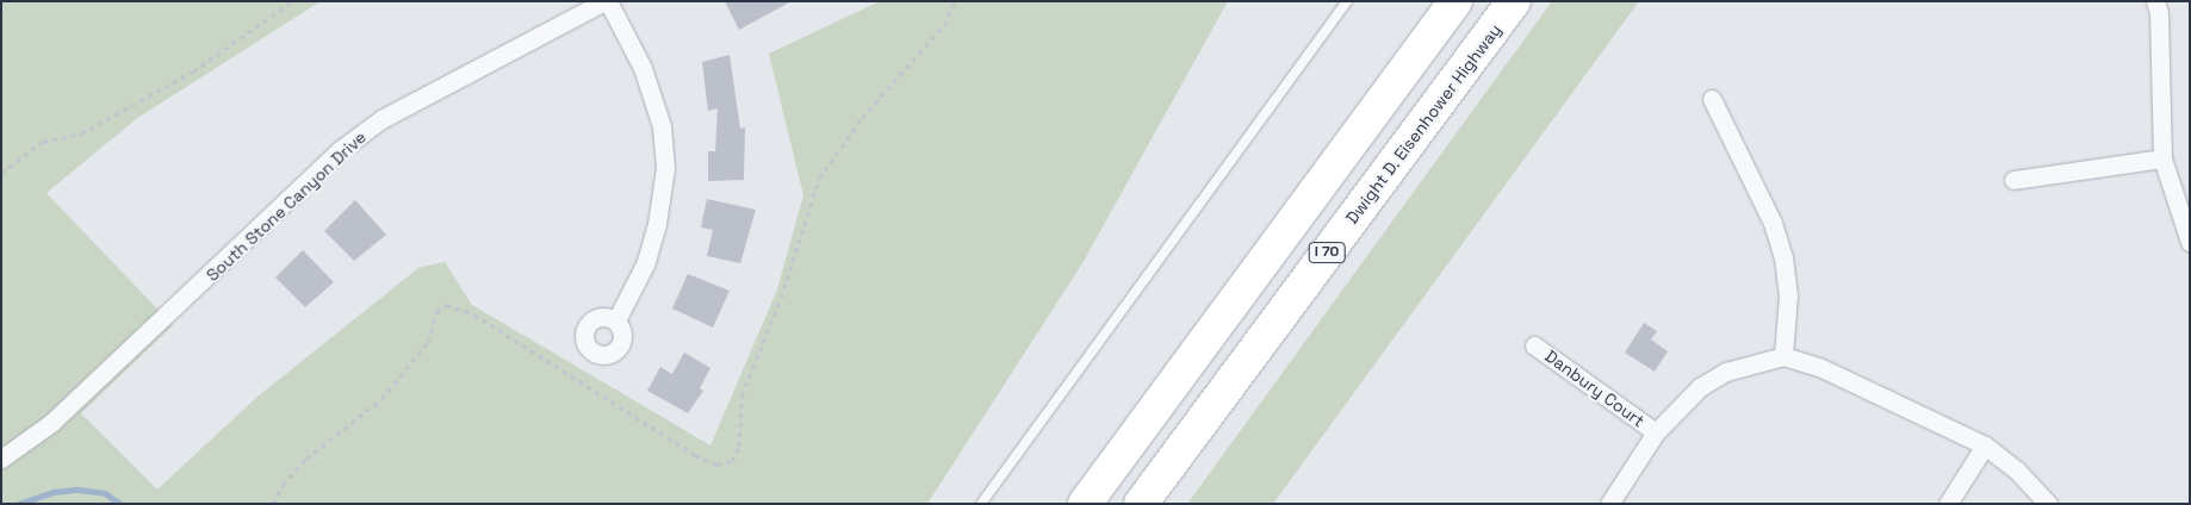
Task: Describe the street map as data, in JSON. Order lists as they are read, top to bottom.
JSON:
{
  "streets": {
    "highway": ["Dwight D. Eisenhower Highway", "I 70"],
    "street": ["South Stone Canyon Drive", "Danbury Court"]
  }
}
